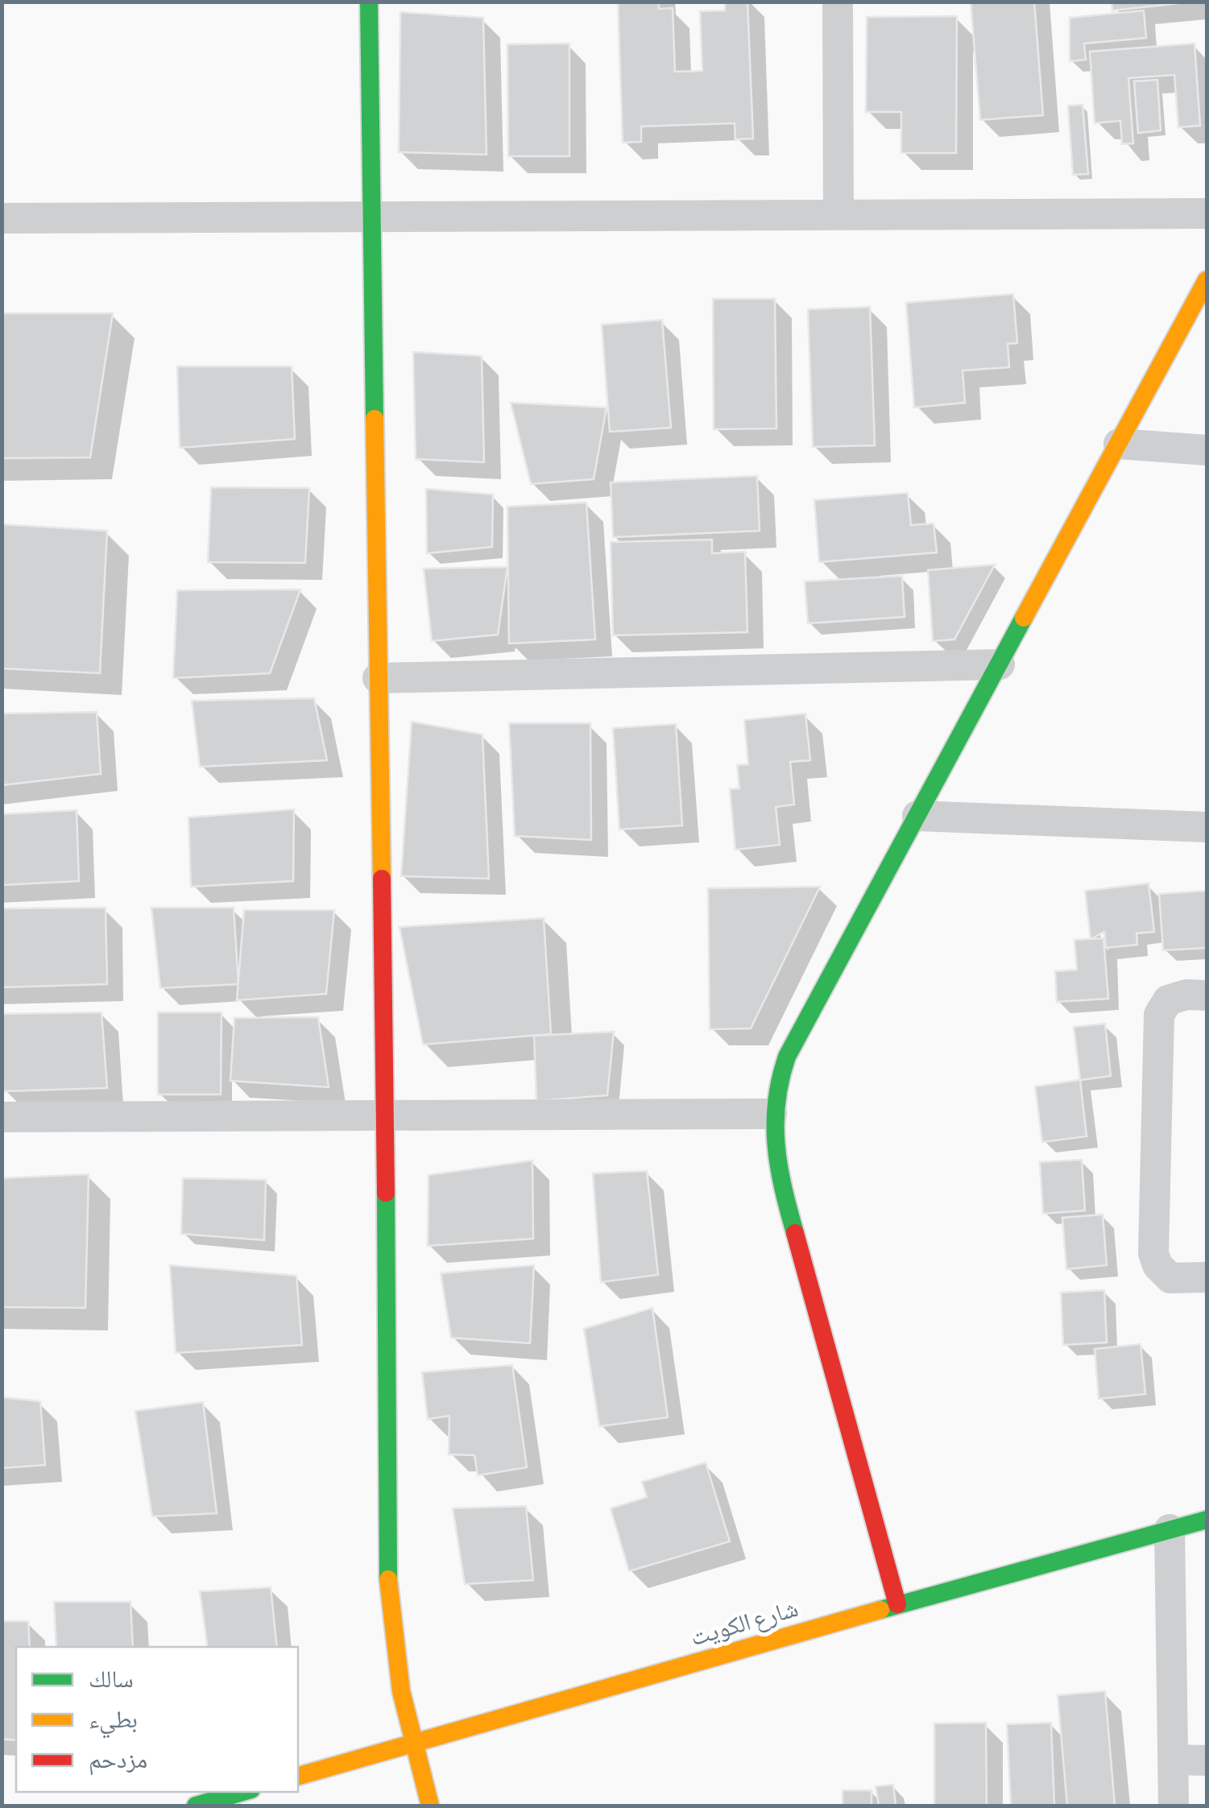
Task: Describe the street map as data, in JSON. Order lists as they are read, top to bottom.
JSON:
{
  "streets": {
    "street": ["شارع الكويت"]
  },
  "legend": ["سالك", "بطيء", "مزدحم"]
}
